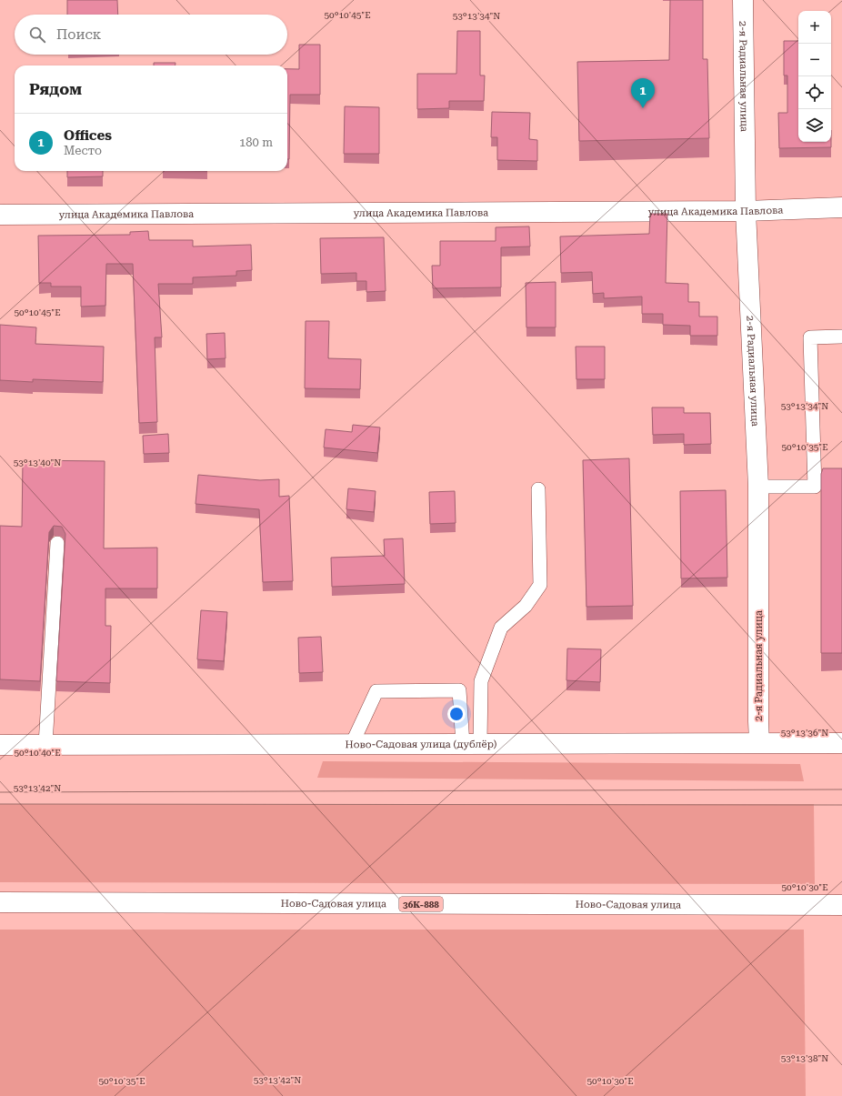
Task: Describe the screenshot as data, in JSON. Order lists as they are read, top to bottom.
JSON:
{
  "streets": {
    "street": [
      "2-я Радиальная улица",
      "улица Академика Павлова",
      "Ново-Садовая улица (дублёр)",
      "Ново-Садовая улица",
      "36К-888"
    ]
  },
  "crossings": [
    ["2-я Радиальная улица", "улица Академика Павлова"],
    ["2-я Радиальная улица", "Ново-Садовая улица (дублёр)"]
  ],
  "page": {
    "map_buttons": ["+", "−"],
    "search": "Поиск",
    "heading": "Рядом",
    "pins": "1",
    "list": [
      {
        "mark": "1",
        "name": "Offices",
        "note": "Место",
        "value": "180 m"
      }
    ]
  },
  "coordinates": [
    "50°10'45\"E",
    "53°13'34\"N",
    "50°10'35\"E",
    "53°13'40\"N",
    "53°13'36\"N",
    "50°10'40\"E",
    "53°13'42\"N",
    "50°10'30\"E",
    "53°13'38\"N"
  ]
}
